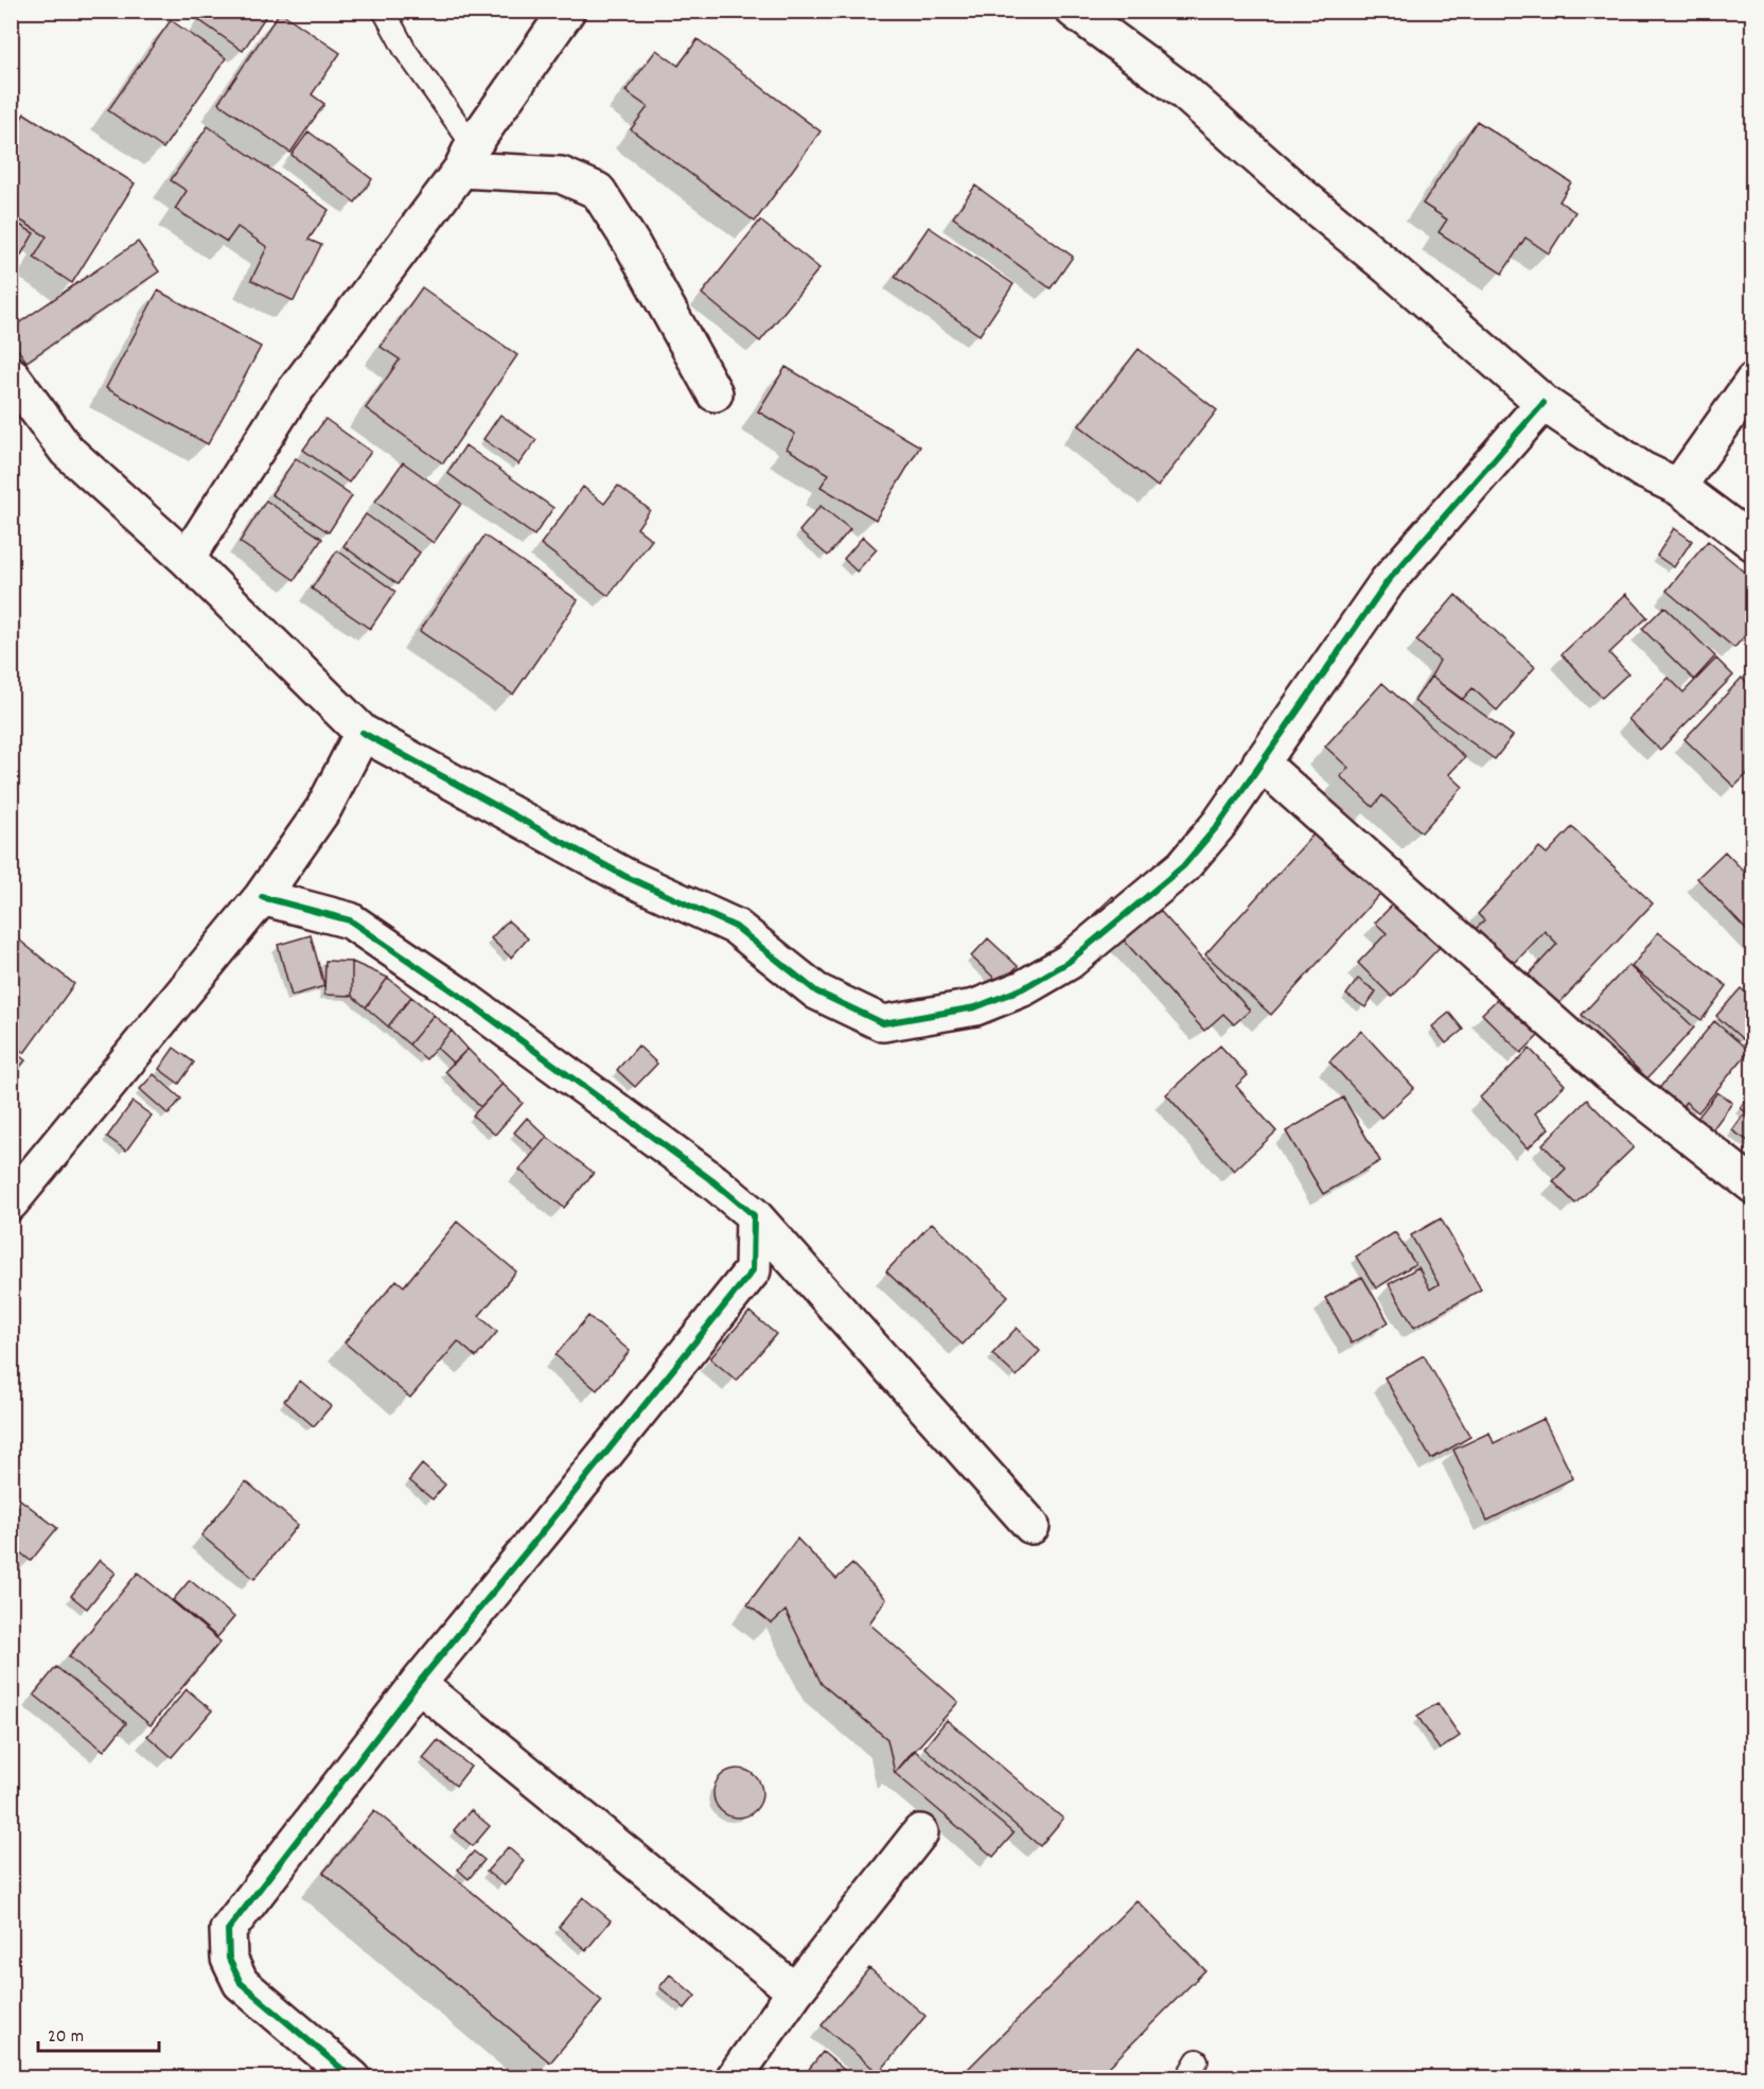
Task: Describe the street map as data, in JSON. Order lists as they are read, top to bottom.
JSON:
{
  "scale_bar": "20 m"
}
